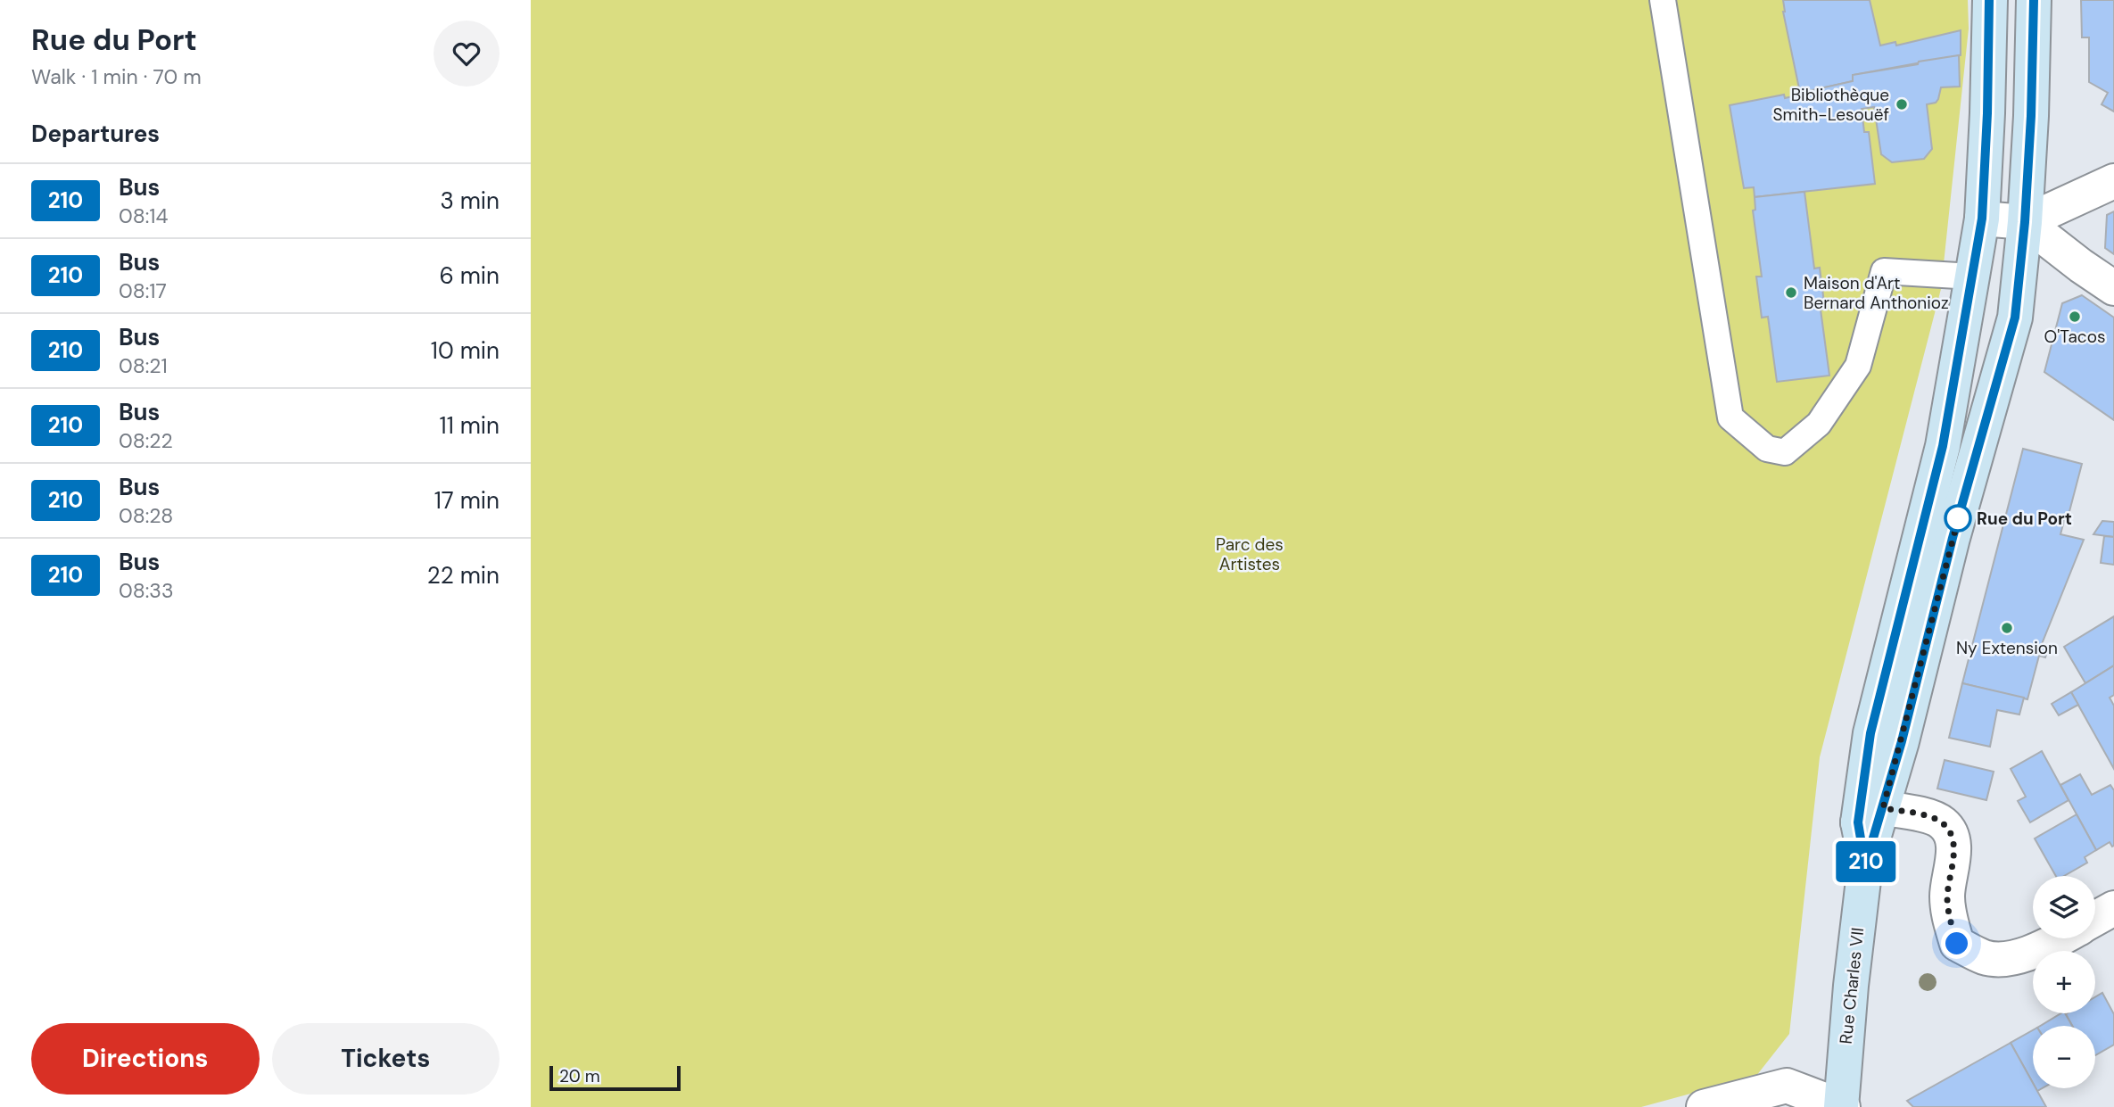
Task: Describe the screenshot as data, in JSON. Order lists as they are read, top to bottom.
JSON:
{
  "streets": {
    "main road": ["Rue Charles VII"]
  },
  "parks": ["Parc des Artistes"],
  "places": [
    "Bibliothèque Smith-Lesouëf",
    "Maison d'Art Bernard Anthonioz",
    "O'Tacos",
    "Rue du Port",
    "Ny Extension"
  ],
  "lines": ["bus line 210"],
  "scale_bar": "20 m",
  "page": {
    "heading": [
      ["Rue du Port", "Walk · 1 min · 70 m"],
      "Departures"
    ],
    "on_map": "210",
    "list": [
      {
        "mark": "210",
        "name": "Bus",
        "note": "08:14",
        "value": "3 min"
      },
      {
        "mark": "210",
        "name": "Bus",
        "note": "08:17",
        "value": "6 min"
      },
      {
        "mark": "210",
        "name": "Bus",
        "note": "08:21",
        "value": "10 min"
      },
      {
        "mark": "210",
        "name": "Bus",
        "note": "08:22",
        "value": "11 min"
      },
      {
        "mark": "210",
        "name": "Bus",
        "note": "08:28",
        "value": "17 min"
      },
      {
        "mark": "210",
        "name": "Bus",
        "note": "08:33",
        "value": "22 min"
      }
    ],
    "map_buttons": ["+", "−"],
    "buttons": ["Directions", "Tickets"],
    "scale": "20 m"
  }
}
